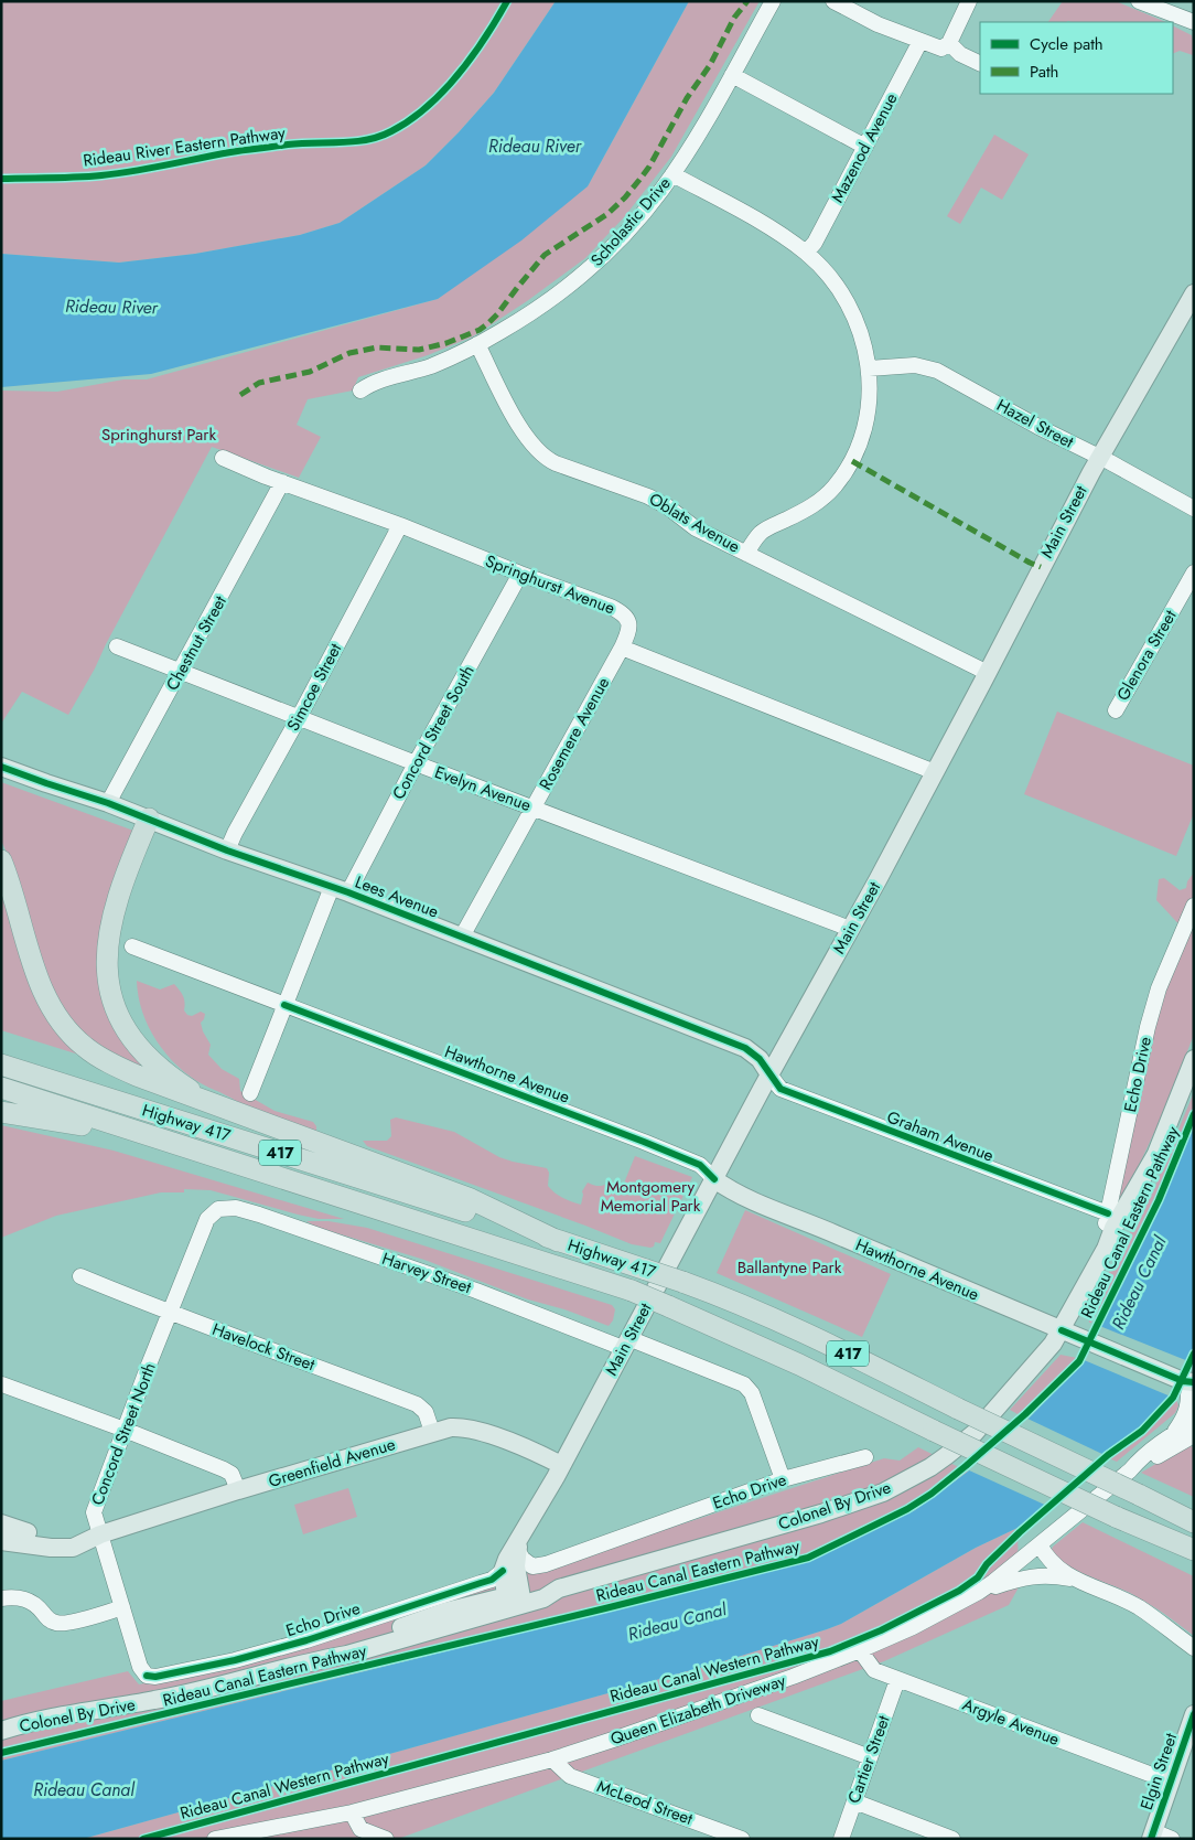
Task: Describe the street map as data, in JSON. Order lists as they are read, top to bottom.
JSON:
{
  "streets": {
    "highway": ["Highway 417", "417"],
    "main road": [
      "Main Street",
      "Lees Avenue",
      "Hawthorne Avenue",
      "Greenfield Avenue",
      "Colonel By Drive",
      "Elgin Street"
    ],
    "street": [
      "Mazenod Avenue",
      "Scholastic Drive",
      "Hazel Street",
      "Oblats Avenue",
      "Springhurst Avenue",
      "Chestnut Street",
      "Glenora Street",
      "Simcoe Street",
      "Concord Street South",
      "Rosemere Avenue",
      "Evelyn Avenue",
      "Echo Drive",
      "Graham Avenue",
      "Harvey Street",
      "Havelock Street",
      "Concord Street North",
      "Queen Elizabeth Driveway",
      "Argyle Avenue",
      "Cartier Street",
      "McLeod Street"
    ],
    "cycle path": ["Rideau River Eastern Pathway", "Rideau Canal Eastern Pathway", "Rideau Canal Western Pathway"]
  },
  "crossings": [
    ["Scholastic Drive", "Oblats Avenue"],
    ["Hazel Street", "Main Street"],
    ["Main Street", "Oblats Avenue"],
    ["Main Street", "Evelyn Avenue"],
    ["Main Street", "Lees Avenue"],
    ["Main Street", "Hawthorne Avenue"],
    ["Main Street", "Echo Drive"],
    ["Main Street", "Graham Avenue"],
    ["Main Street", "Harvey Street"],
    ["Main Street", "Greenfield Avenue"],
    ["Main Street", "Colonel By Drive"],
    ["Springhurst Avenue", "Chestnut Street"],
    ["Springhurst Avenue", "Simcoe Street"],
    ["Springhurst Avenue", "Concord Street South"],
    ["Springhurst Avenue", "Rosemere Avenue"],
    ["Chestnut Street", "Evelyn Avenue"],
    ["Chestnut Street", "Lees Avenue"],
    ["Simcoe Street", "Evelyn Avenue"],
    ["Simcoe Street", "Lees Avenue"],
    ["Concord Street South", "Evelyn Avenue"],
    ["Concord Street South", "Lees Avenue"],
    ["Concord Street South", "Hawthorne Avenue"],
    ["Rosemere Avenue", "Evelyn Avenue"],
    ["Rosemere Avenue", "Lees Avenue"],
    ["Lees Avenue", "Graham Avenue"],
    ["Hawthorne Avenue", "Colonel By Drive"],
    ["Echo Drive", "Graham Avenue"],
    ["Echo Drive", "Harvey Street"],
    ["Echo Drive", "Concord Street North"],
    ["Echo Drive", "Colonel By Drive"],
    ["Harvey Street", "Concord Street North"],
    ["Havelock Street", "Concord Street North"],
    ["Havelock Street", "Greenfield Avenue"],
    ["Concord Street North", "Greenfield Avenue"],
    ["Queen Elizabeth Driveway", "Argyle Avenue"],
    ["Queen Elizabeth Driveway", "McLeod Street"],
    ["Argyle Avenue", "Cartier Street"],
    ["Argyle Avenue", "Elgin Street"]
  ],
  "water": ["Rideau River", "Rideau Canal"],
  "parks": ["Springhurst Park", "Montgomery Memorial Park", "Ballantyne Park"],
  "legend": ["Cycle path", "Path"]
}
